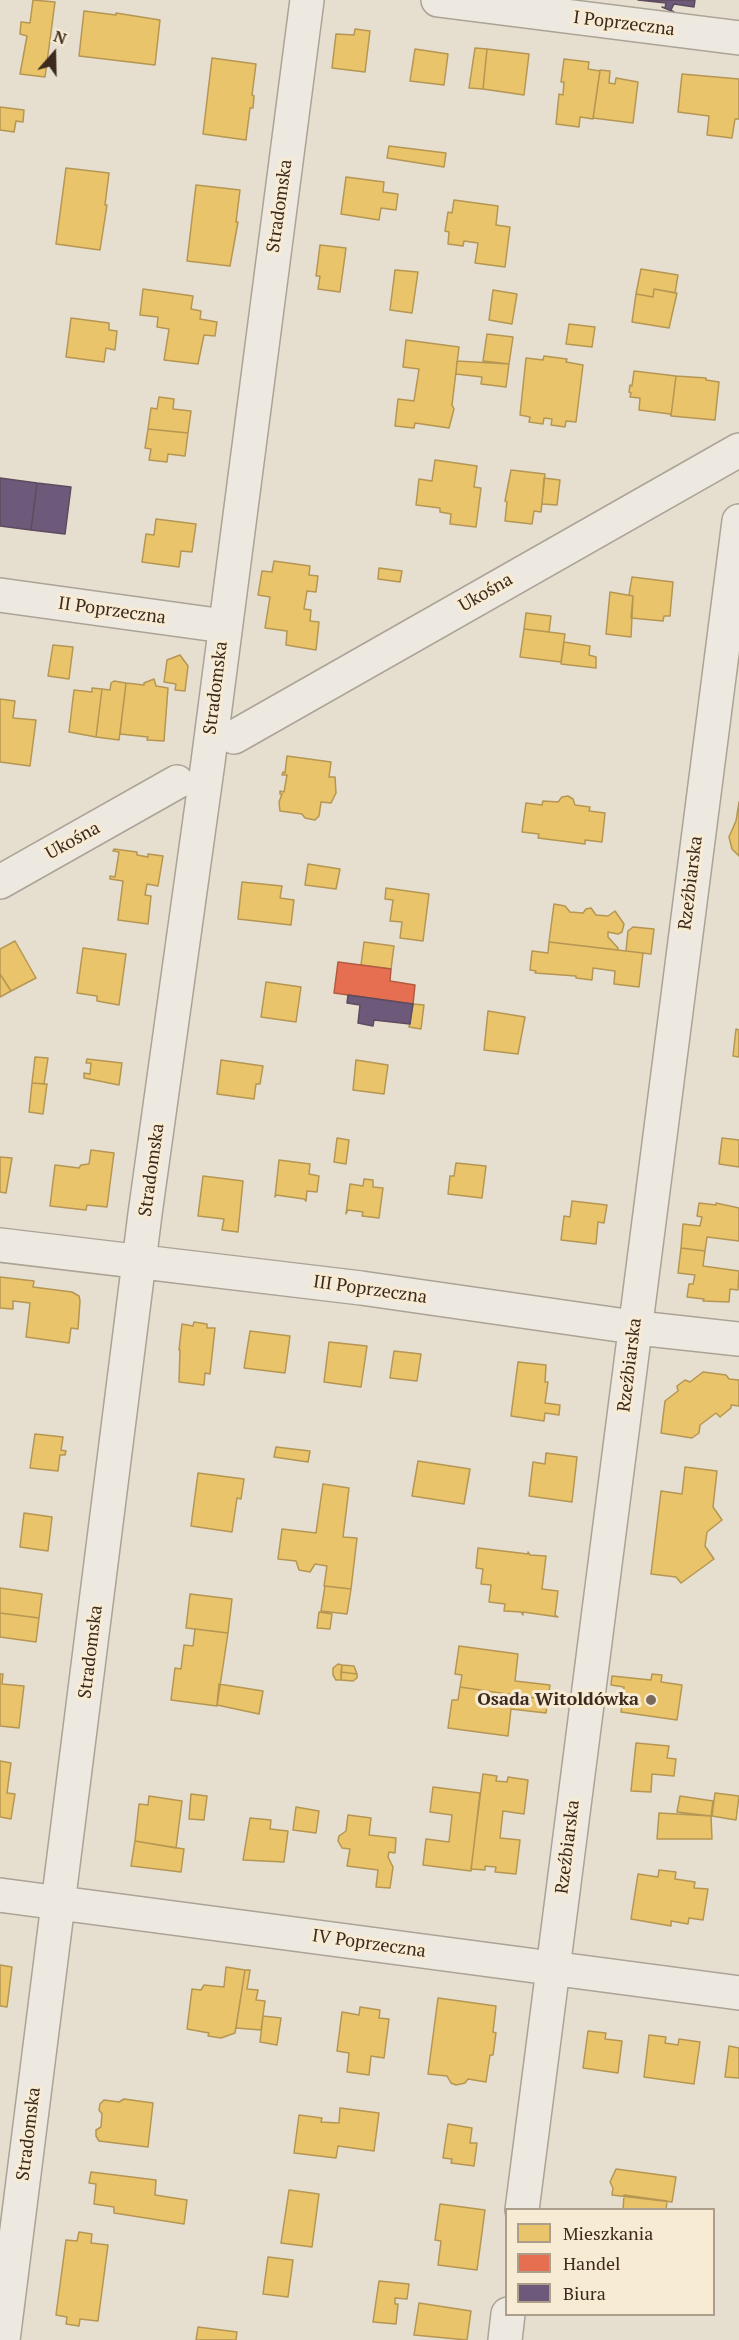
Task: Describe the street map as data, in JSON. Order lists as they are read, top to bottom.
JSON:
{
  "streets": {
    "street": [
      "I Poprzeczna",
      "Stradomska",
      "Ukośna",
      "II Poprzeczna",
      "Rzeźbiarska",
      "III Poprzeczna",
      "IV Poprzeczna"
    ]
  },
  "crossings": [
    ["Stradomska", "II Poprzeczna"],
    ["Stradomska", "III Poprzeczna"],
    ["Stradomska", "IV Poprzeczna"],
    ["Rzeźbiarska", "III Poprzeczna"],
    ["Rzeźbiarska", "IV Poprzeczna"]
  ],
  "places": ["Osada Witoldówka"],
  "legend": ["Mieszkania", "Handel", "Biura"],
  "north": "top"
}
